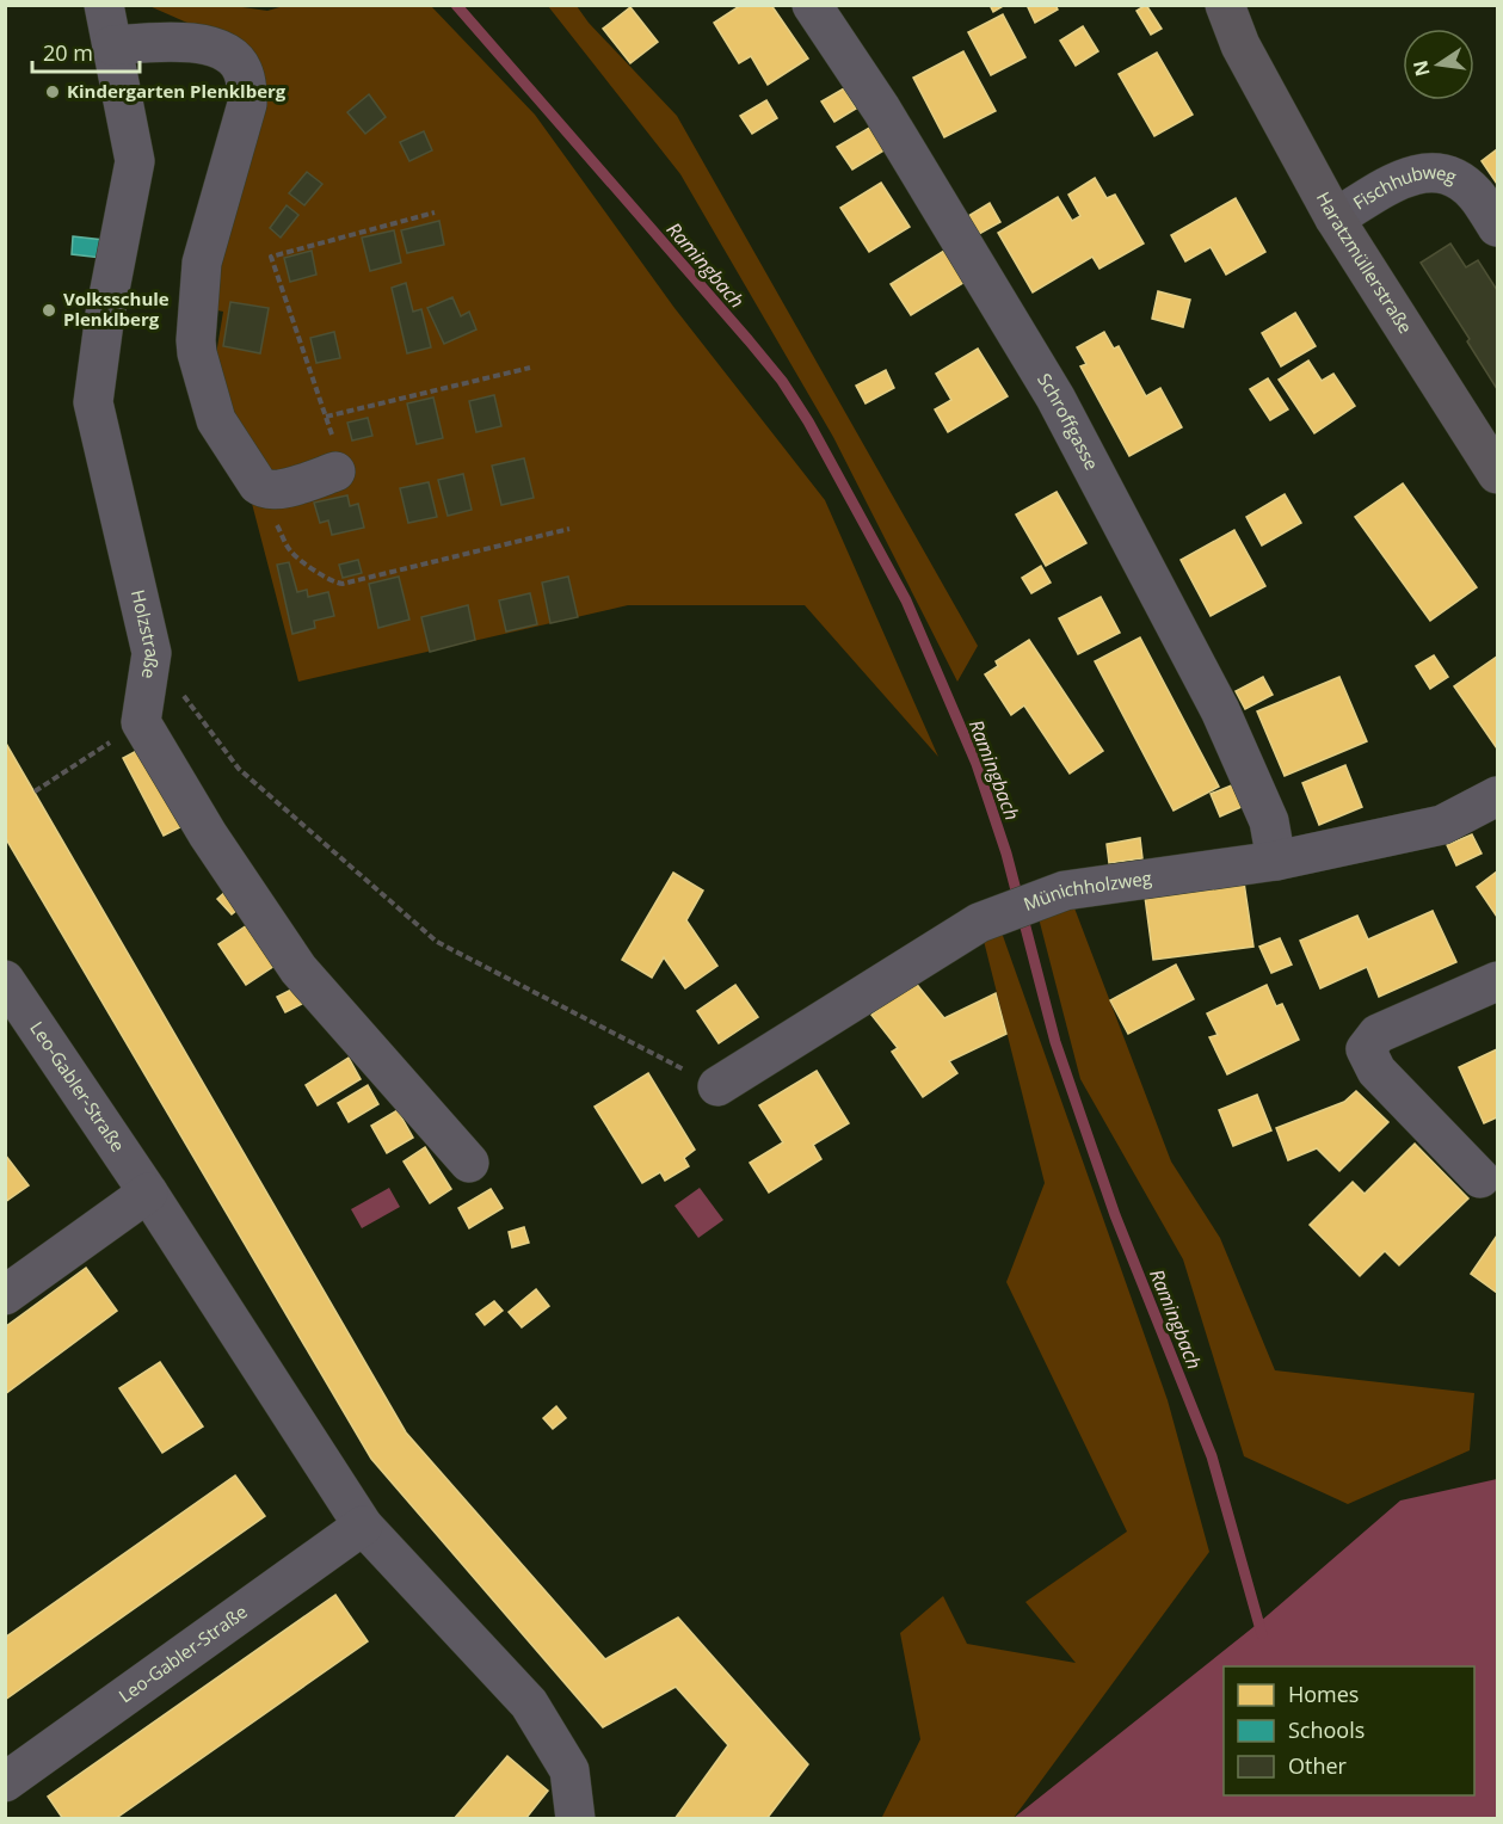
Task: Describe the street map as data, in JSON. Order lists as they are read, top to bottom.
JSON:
{
  "streets": {
    "main road": ["Haratzmüllerstraße"],
    "street": [
      "Fischhubweg",
      "Schroffgasse",
      "Holzstraße",
      "Münichholzweg",
      "Leo-Gabler-Straße"
    ]
  },
  "crossings": [
    ["Fischhubweg", "Haratzmüllerstraße"],
    ["Schroffgasse", "Münichholzweg"]
  ],
  "water": ["Ramingbach"],
  "places": ["Kindergarten Plenklberg", "Volksschule Plenklberg"],
  "legend": ["Homes", "Schools", "Other"],
  "scale_bar": "20 m",
  "north": "left"
}
